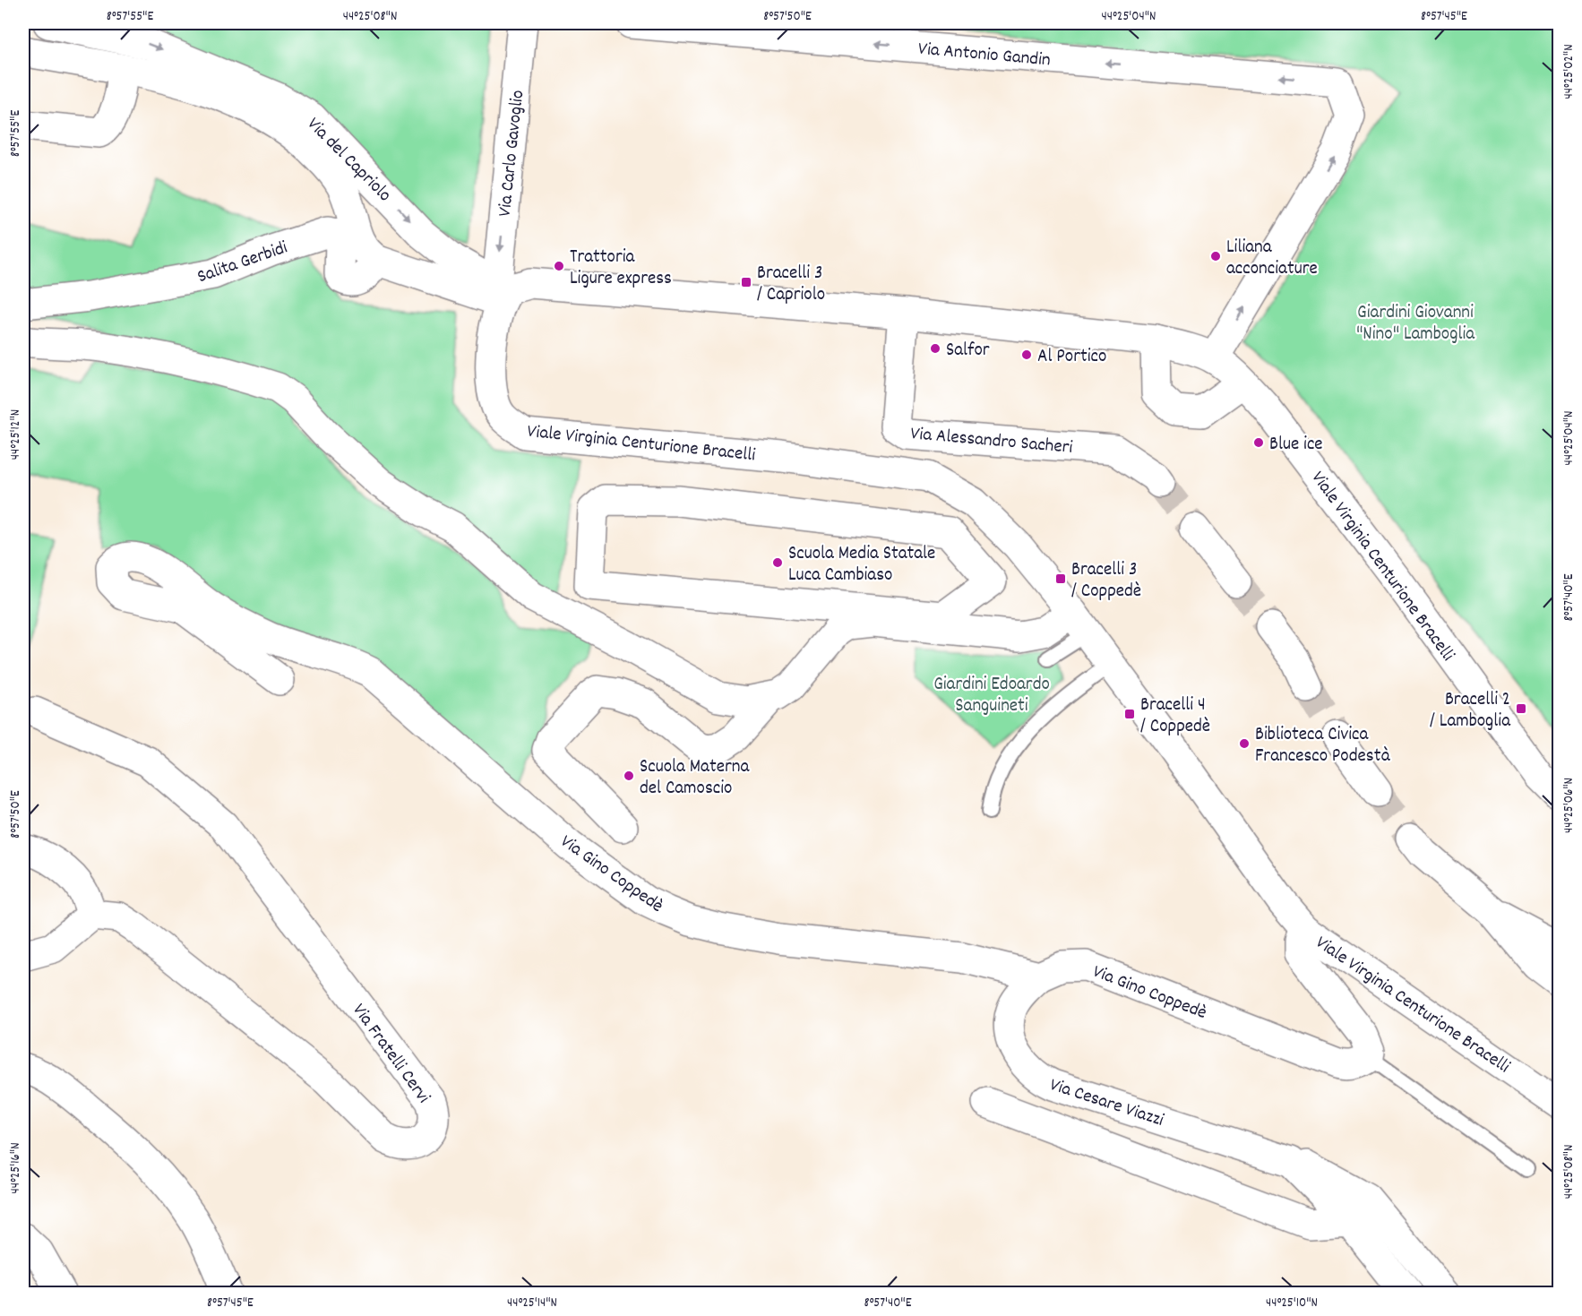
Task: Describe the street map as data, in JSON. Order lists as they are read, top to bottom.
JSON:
{
  "streets": {
    "street": [
      "Via Antonio Gandin",
      "Via Carlo Gavoglio",
      "Via del Capriolo",
      "Salita Gerbidi",
      "Via Alessandro Sacheri",
      "Viale Virginia Centurione Bracelli",
      "Via Gino Coppedè",
      "Via Fratelli Cervi",
      "Via Cesare Viazzi"
    ]
  },
  "crossings": [
    ["Via Antonio Gandin", "Viale Virginia Centurione Bracelli"],
    ["Via Carlo Gavoglio", "Via del Capriolo"],
    ["Via Carlo Gavoglio", "Viale Virginia Centurione Bracelli"],
    ["Via del Capriolo", "Salita Gerbidi"],
    ["Via del Capriolo", "Viale Virginia Centurione Bracelli"],
    ["Via Alessandro Sacheri", "Viale Virginia Centurione Bracelli"],
    ["Via Gino Coppedè", "Via Cesare Viazzi"]
  ],
  "one_way": ["Via Carlo Gavoglio"],
  "parks": ["Giardini Giovanni \"Nino\" Lamboglia", "Giardini Edoardo Sanguineti"],
  "places": {
    "other": [
      "Liliana acconciature",
      "Trattoria Ligure express",
      "Salfor",
      "Al Portico",
      "Blue ice",
      "Scuola Media Statale Luca Cambiaso",
      "Biblioteca Civica Francesco Podestà",
      "Scuola Materna del Camoscio"
    ],
    "transit": [
      "Bracelli 3 / Capriolo",
      "Bracelli 3 / Coppedè",
      "Bracelli 2 / Lamboglia",
      "Bracelli 4 / Coppedè"
    ]
  },
  "coordinates": [
    "8°57'55\"E",
    "44°25'08\"N",
    "8°57'50\"E",
    "44°25'04\"N",
    "8°57'45\"E",
    "44°25'02\"N",
    "44°25'12\"N",
    "8°57'40\"E",
    "44°25'06\"N",
    "44°25'16\"N",
    "44°25'14\"N",
    "44°25'10\"N"
  ]
}
